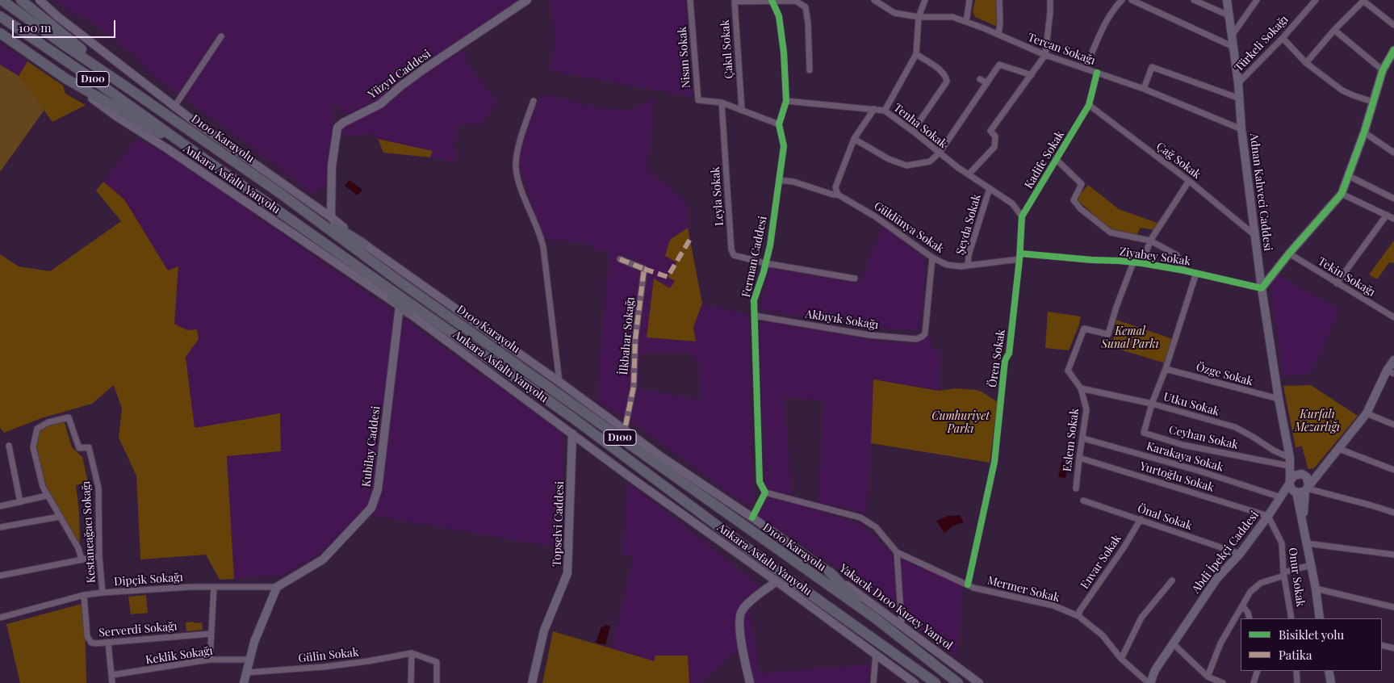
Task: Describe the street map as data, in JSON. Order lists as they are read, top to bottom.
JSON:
{
  "streets": {
    "highway": ["D100", "D100 Karayolu"],
    "main road": [
      "Yüzyıl Caddesi",
      "Ankara Asfaltı Yanyolu",
      "Adnan Kahveci Caddesi",
      "Kubilay Caddesi",
      "Topselvi Caddesi",
      "Abdi İpekçi Caddesi",
      "Yakacık D100 Kuzey Yanyol"
    ],
    "street": [
      "Türkeli Sokağı",
      "Çakıl Sokak",
      "Tercan Sokağı",
      "Nisan Sokak",
      "Tenha Sokak",
      "Kadife Sokak",
      "Çağ Sokak",
      "Leyla Sokak",
      "Şeyda Sokak",
      "Güldünya Sokak",
      "Ferman Caddesi",
      "Ziyabey Sokak",
      "Tekin Sokağı",
      "Akbıyık Sokağı",
      "İlkbahar Sokağı",
      "Ören Sokak",
      "Özge Sokak",
      "Utku Sokak",
      "Ceyhan Sokak",
      "Eslem Sokak",
      "Karakaya Sokak",
      "Yurtoğlu Sokak",
      "Önal Sokak",
      "Kestaneağacı Sokağı",
      "Envar Sokak",
      "Onur Sokak",
      "Dipçik Sokağı",
      "Mermer Sokak",
      "Serverdi Sokağı",
      "Keklik Sokağı",
      "Gülin Sokak"
    ]
  },
  "crossings": [
    ["Türkeli Sokağı", "Adnan Kahveci Caddesi"],
    ["Çakıl Sokak", "Nisan Sokak"],
    ["Çakıl Sokak", "Ferman Caddesi"],
    ["Tercan Sokağı", "Kadife Sokak"],
    ["Tercan Sokağı", "Adnan Kahveci Caddesi"],
    ["Nisan Sokak", "Leyla Sokak"],
    ["Nisan Sokak", "Ferman Caddesi"],
    ["D100", "D100 Karayolu"],
    ["D100", "Yakacık D100 Kuzey Yanyol"],
    ["Tenha Sokak", "Kadife Sokak"],
    ["Tenha Sokak", "Şeyda Sokak"],
    ["Tenha Sokak", "Ferman Caddesi"],
    ["Kadife Sokak", "Çağ Sokak"],
    ["Kadife Sokak", "Güldünya Sokak"],
    ["Kadife Sokak", "Ziyabey Sokak"],
    ["Kadife Sokak", "Ören Sokak"],
    ["Çağ Sokak", "Adnan Kahveci Caddesi"],
    ["Ankara Asfaltı Yanyolu", "Kubilay Caddesi"],
    ["Ankara Asfaltı Yanyolu", "Topselvi Caddesi"],
    ["Adnan Kahveci Caddesi", "Ziyabey Sokak"],
    ["Adnan Kahveci Caddesi", "Özge Sokak"],
    ["Adnan Kahveci Caddesi", "Utku Sokak"],
    ["Adnan Kahveci Caddesi", "Ceyhan Sokak"],
    ["Adnan Kahveci Caddesi", "Abdi İpekçi Caddesi"],
    ["Leyla Sokak", "Ferman Caddesi"],
    ["Şeyda Sokak", "Güldünya Sokak"],
    ["Güldünya Sokak", "Ferman Caddesi"],
    ["Güldünya Sokak", "Ziyabey Sokak"],
    ["Güldünya Sokak", "Akbıyık Sokağı"],
    ["Güldünya Sokak", "Ören Sokak"],
    ["Ferman Caddesi", "Akbıyık Sokağı"],
    ["Ferman Caddesi", "Mermer Sokak"],
    ["Ziyabey Sokak", "Ören Sokak"],
    ["Ziyabey Sokak", "Eslem Sokak"],
    ["İlkbahar Sokağı", "Yakacık D100 Kuzey Yanyol"],
    ["Ören Sokak", "Mermer Sokak"],
    ["Utku Sokak", "Ceyhan Sokak"],
    ["Utku Sokak", "Eslem Sokak"],
    ["Eslem Sokak", "Karakaya Sokak"],
    ["Eslem Sokak", "Yurtoğlu Sokak"],
    ["Kubilay Caddesi", "Dipçik Sokağı"],
    ["Karakaya Sokak", "Abdi İpekçi Caddesi"],
    ["Yurtoğlu Sokak", "Abdi İpekçi Caddesi"],
    ["Yurtoğlu Sokak", "Onur Sokak"],
    ["Önal Sokak", "Abdi İpekçi Caddesi"],
    ["Önal Sokak", "Envar Sokak"],
    ["Kestaneağacı Sokağı", "Dipçik Sokağı"],
    ["Abdi İpekçi Caddesi", "Onur Sokak"],
    ["Abdi İpekçi Caddesi", "Mermer Sokak"],
    ["Envar Sokak", "Mermer Sokak"],
    ["Dipçik Sokağı", "Serverdi Sokağı"]
  ],
  "parks": ["Kemal Sunal Parkı", "Kurfalı Mezarlığı", "Cumhuriyet Parkı"],
  "legend": ["Bisiklet yolu", "Patika"],
  "scale_bar": "100 m"
}
